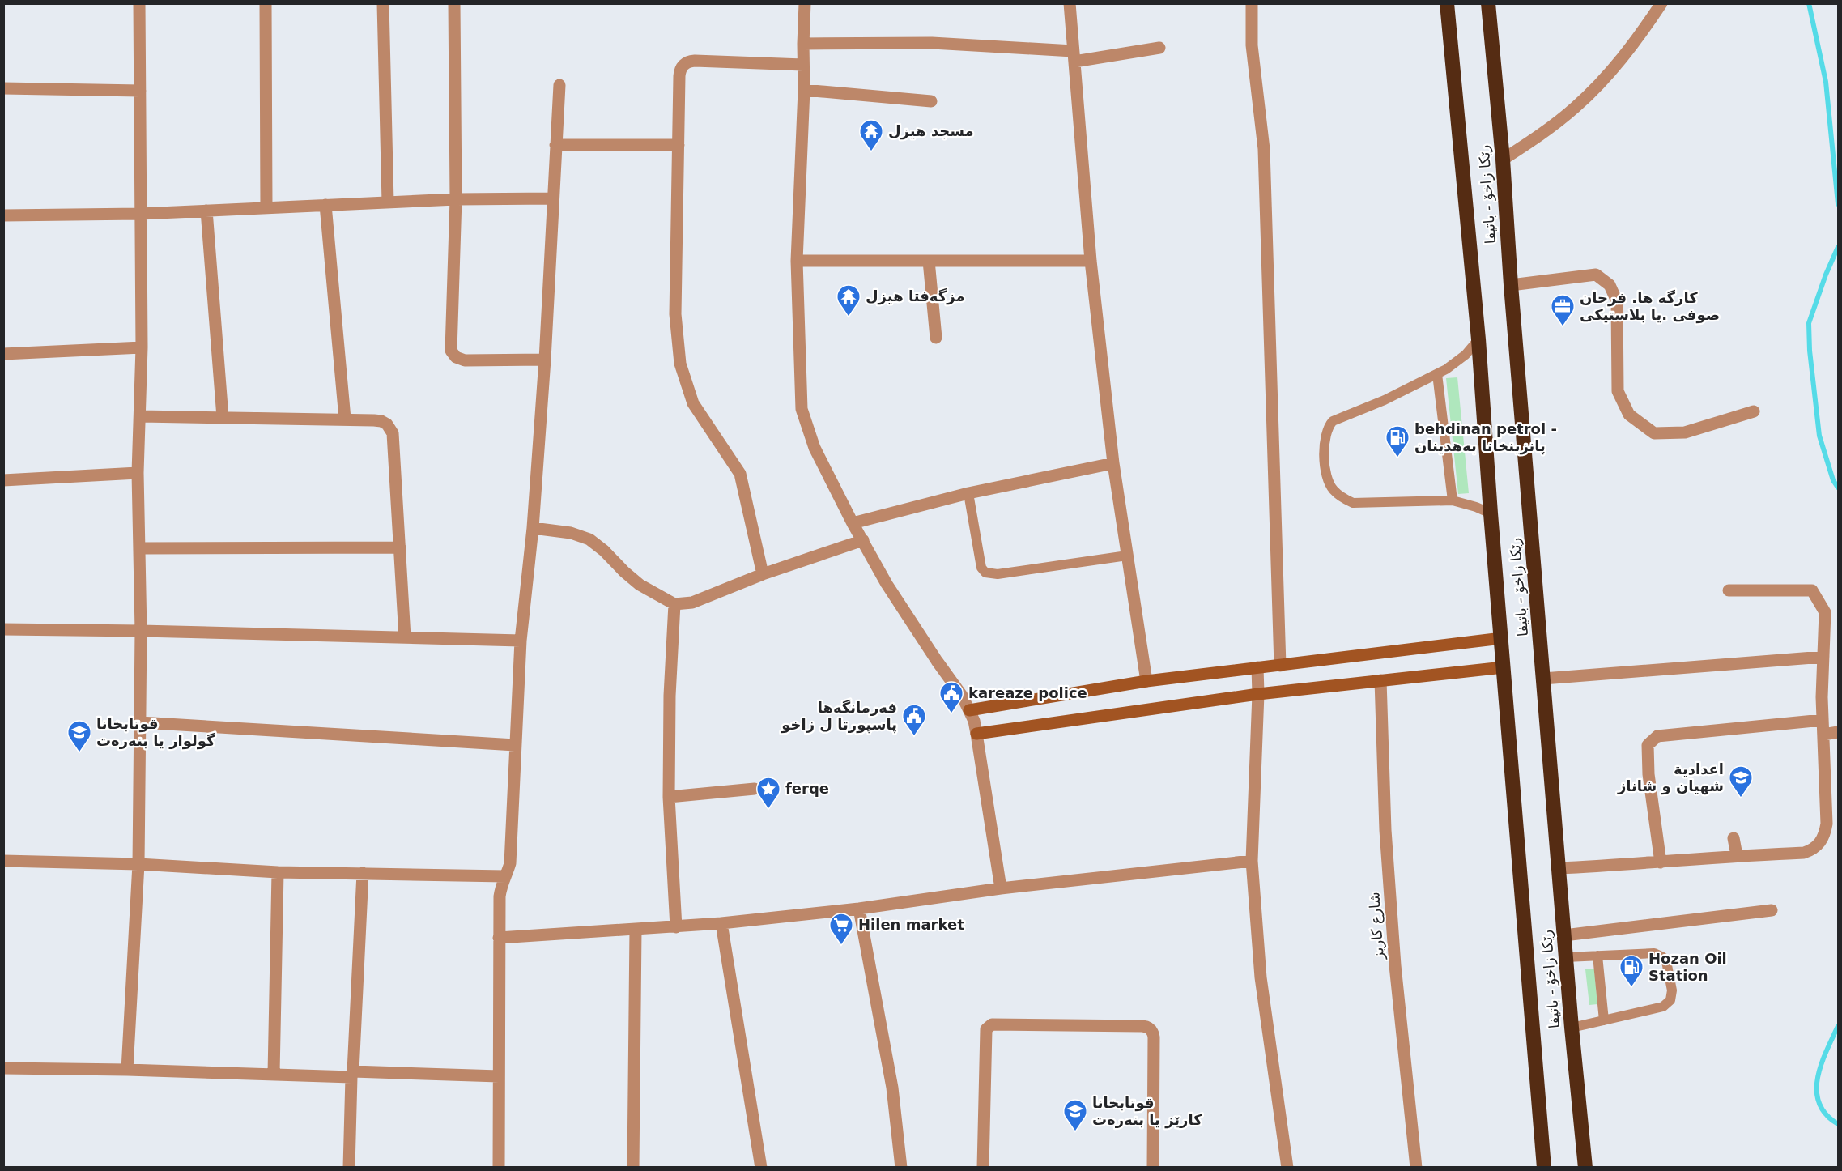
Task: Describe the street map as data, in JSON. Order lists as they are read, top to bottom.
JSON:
{
  "streets": {
    "highway": ["رێکا زاخۆ - باتیفا"],
    "street": ["شارع كاريز"]
  },
  "places": {
    "temple": ["مسجد هيزل", "مزگەفتا هیزل"],
    "office": ["کارگه ها. فرحان صوفی .یا بلاستیکی"],
    "fuel station": ["behdinan petrol - پانزینخانا بەهدینان", "Hozan Oil Station"],
    "public building": ["kareaze police", "فەرمانگەها پاسپورتا ل زاخو"],
    "school or university": ["قوتابخانا گولوار یا بنەرەت", "اعدادية شهيان و شاناز", "قوتابخانا کارێز یا بنەرەت"],
    "place": ["ferqe"],
    "supermarket": ["Hilen market"]
  }
}
